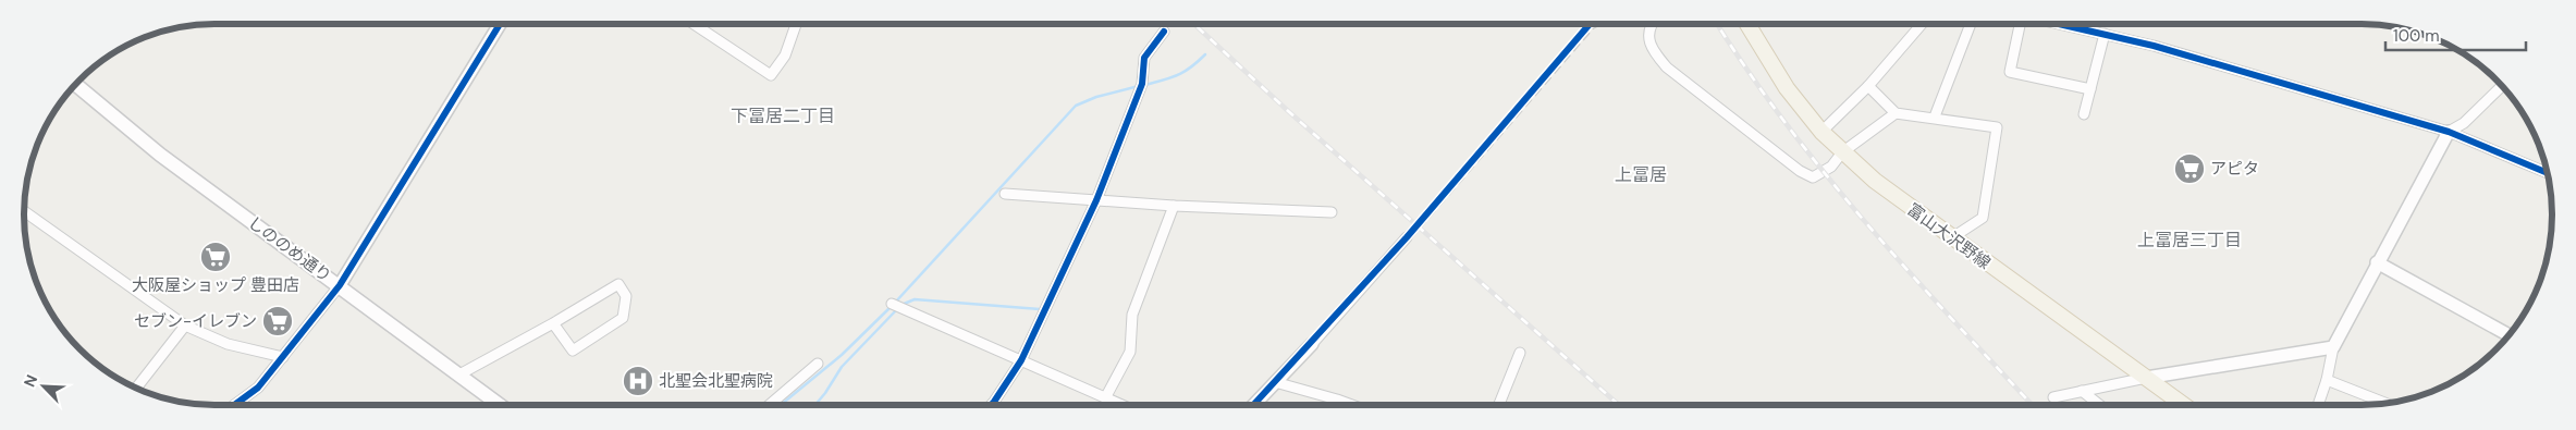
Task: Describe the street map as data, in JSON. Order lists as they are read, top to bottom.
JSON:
{
  "streets": {
    "main road": ["富山大沢野線", "しののめ通り"]
  },
  "districts": ["下冨居二丁目", "上冨居", "上冨居三丁目"],
  "places": {
    "supermarket": ["アピタ", "大阪屋ショップ 豊田店", "セブン-イレブン"],
    "hospital": ["北聖会北聖病院"]
  },
  "scale_bar": "100 m",
  "north": "top left"
}
